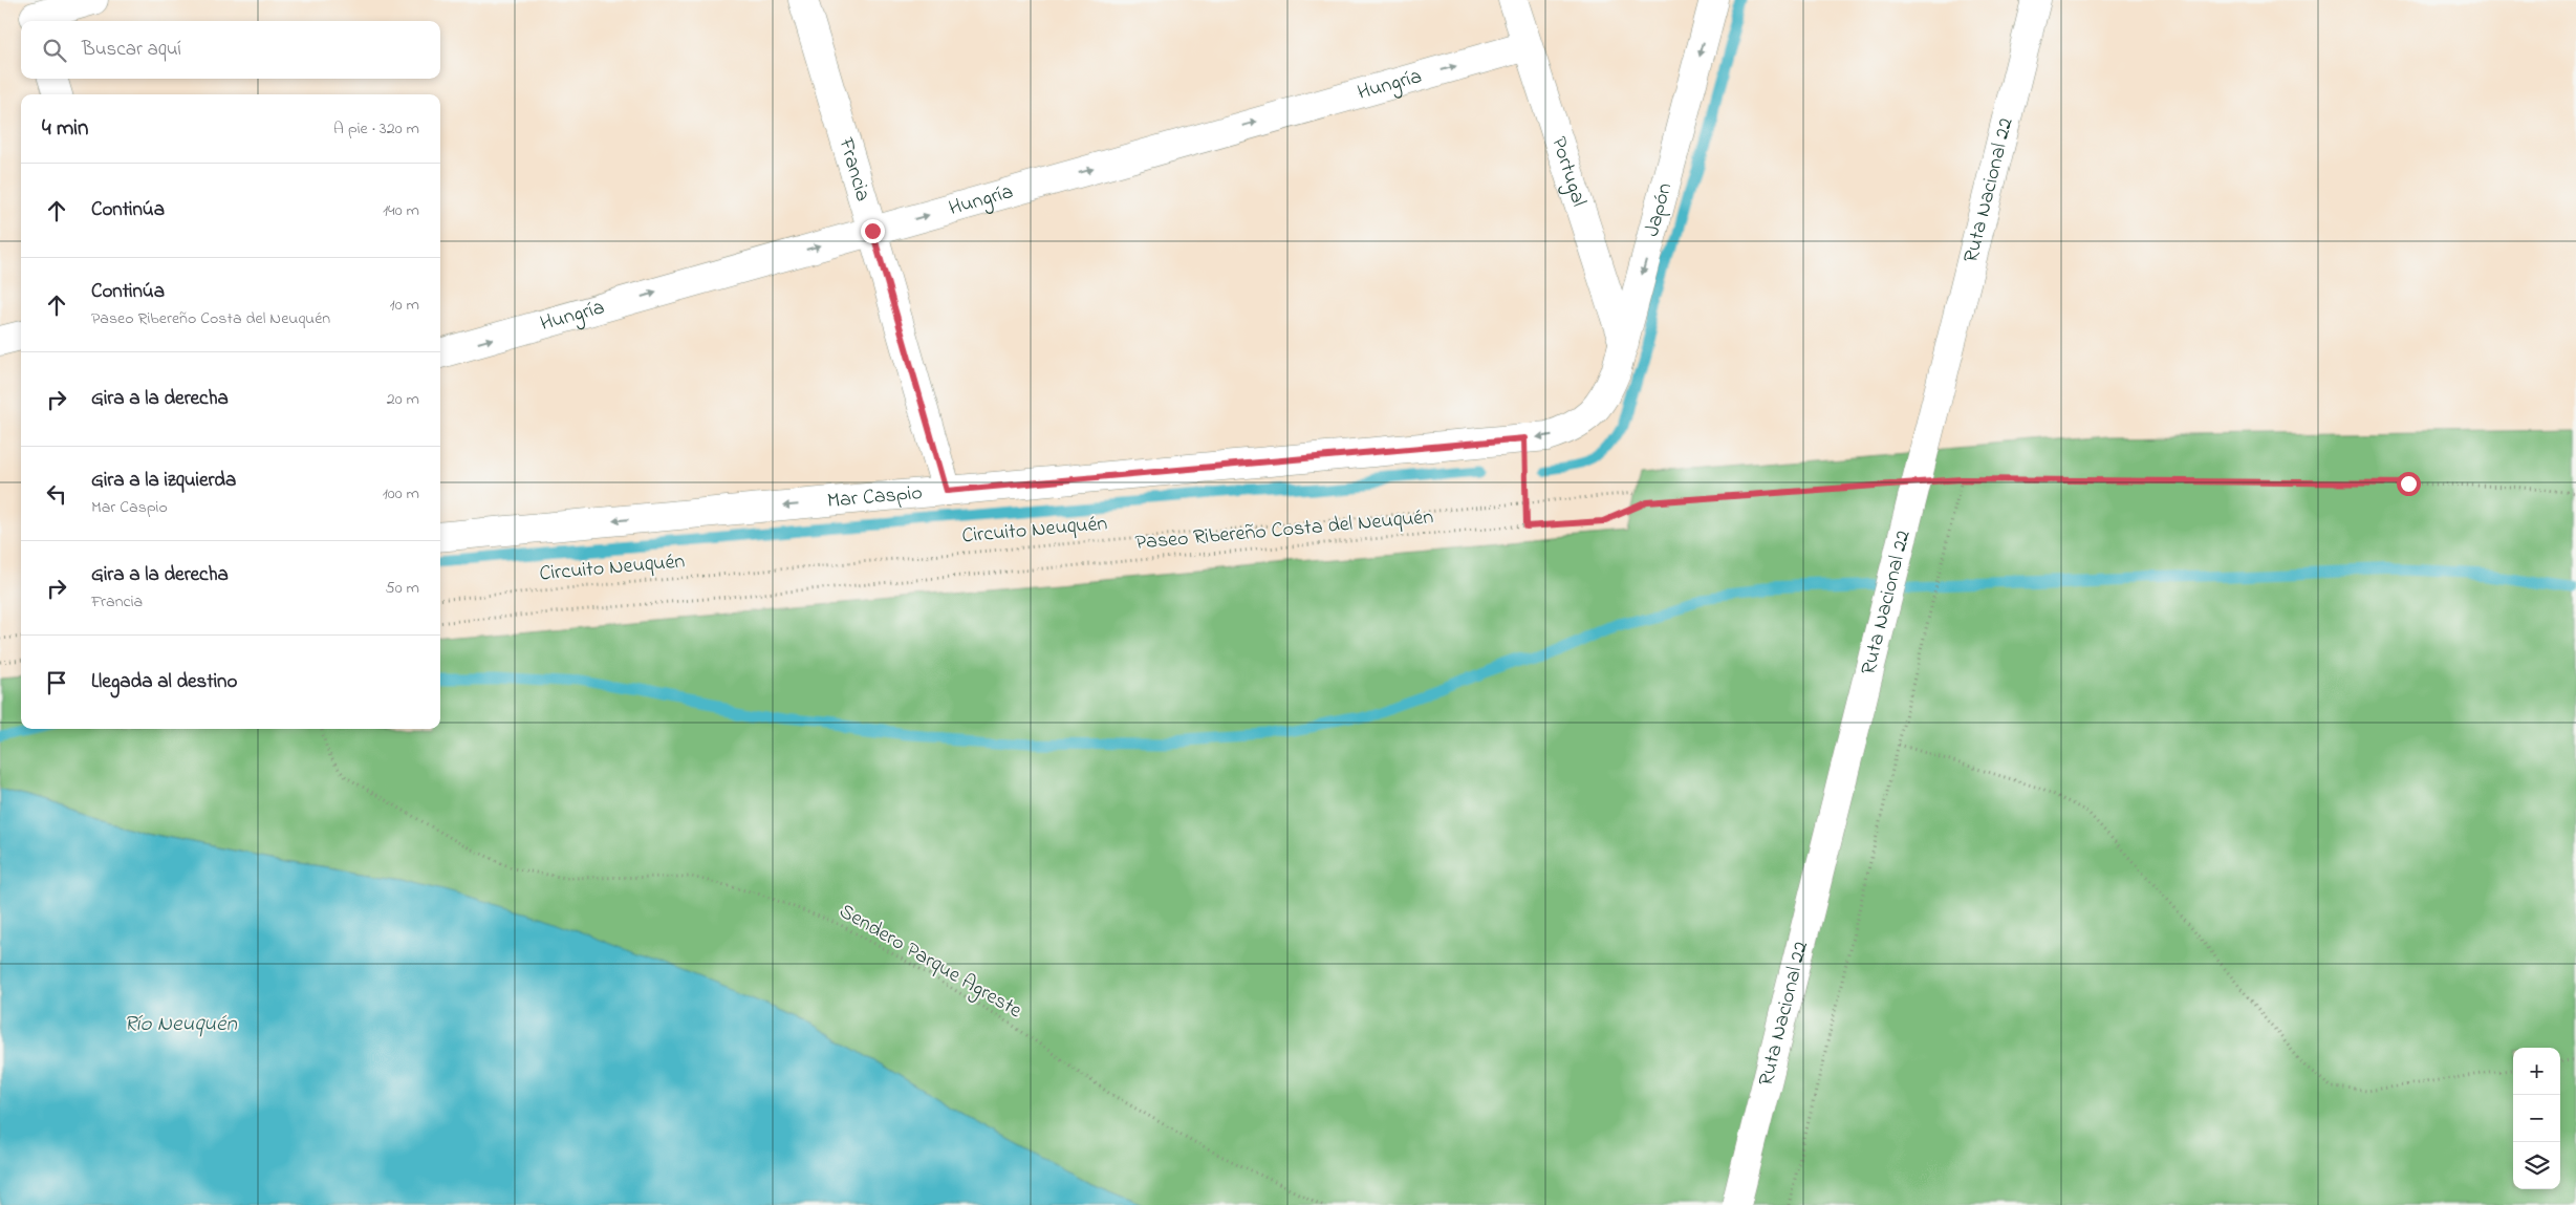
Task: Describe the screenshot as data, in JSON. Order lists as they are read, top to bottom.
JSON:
{
  "streets": {
    "main road": [
      "Hungría",
      "Francia",
      "Portugal",
      "Ruta Nacional 22",
      "Japón",
      "Mar Caspio"
    ],
    "path": ["Circuito Neuquén", "Paseo Ribereño Costa del Neuquén", "Sendero Parque Agreste"]
  },
  "crossings": [
    ["Hungría", "Francia"],
    ["Hungría", "Portugal"],
    ["Francia", "Mar Caspio"],
    ["Portugal", "Japón"],
    ["Japón", "Mar Caspio"]
  ],
  "one_way": ["Hungría", "Japón", "Mar Caspio"],
  "water": ["Río Neuquén"],
  "page": {
    "search": "Buscar aquí",
    "heading": ["4 min", "A pie · 320 m"],
    "list": [
      ["Continúa", "140 m"],
      ["Continúa", "Paseo Ribereño Costa del Neuquén", "10 m"],
      ["Gira a la derecha", "20 m"],
      ["Gira a la izquierda", "Mar Caspio", "100 m"],
      ["Gira a la derecha", "Francia", "50 m"],
      "Llegada al destino"
    ],
    "map_buttons": ["+", "−"]
  }
}
